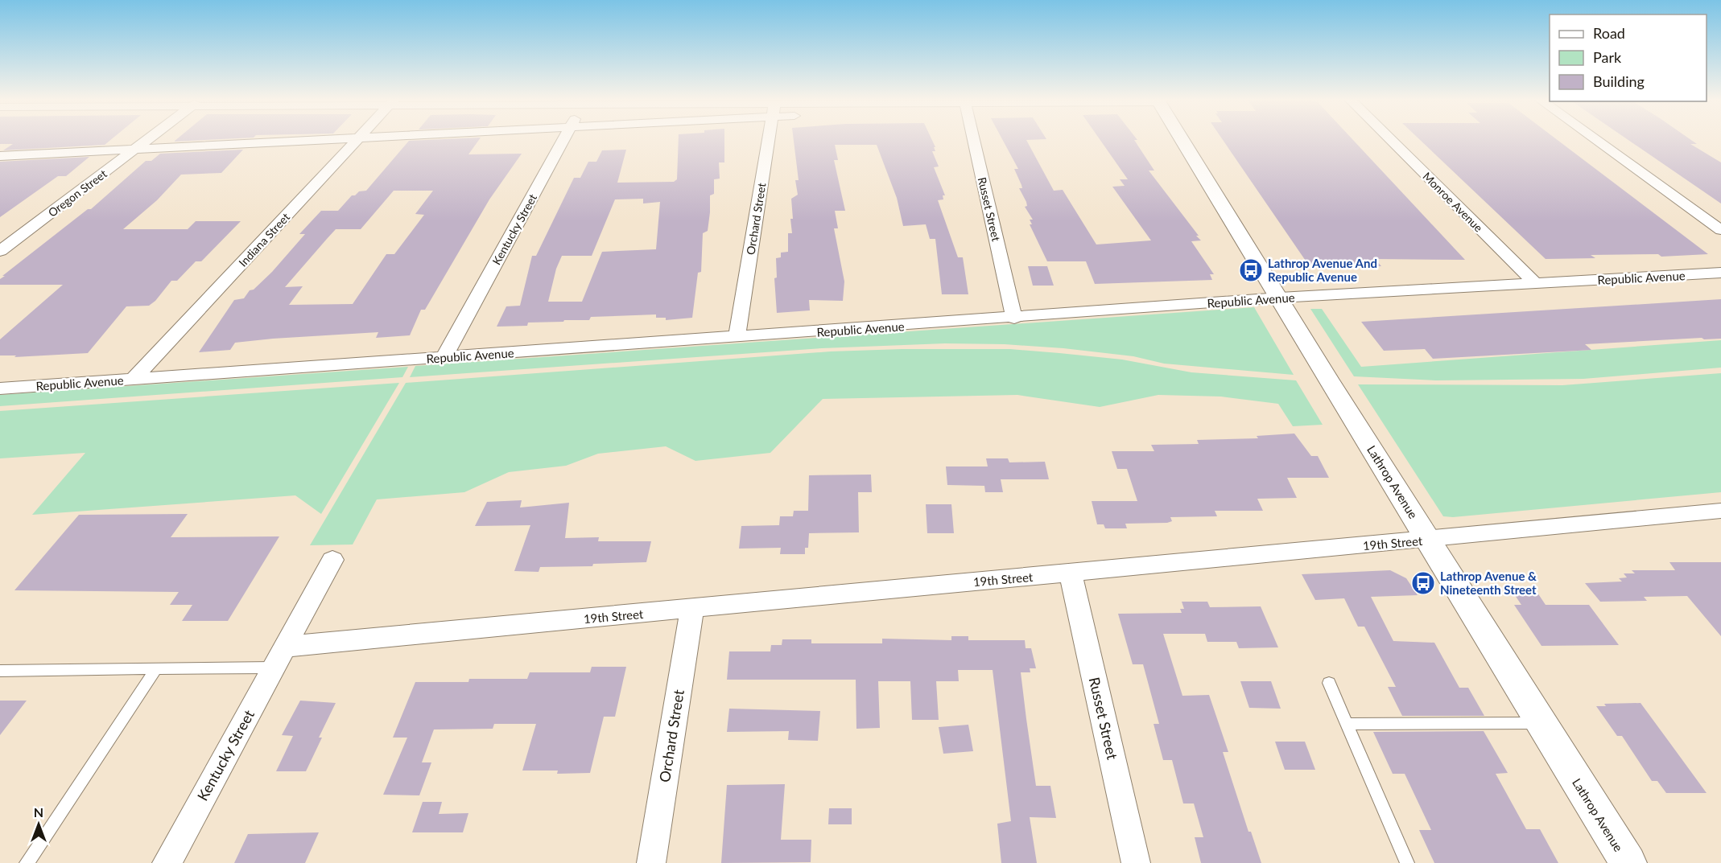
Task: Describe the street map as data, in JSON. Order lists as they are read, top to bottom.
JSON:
{
  "streets": {
    "street": [
      "Oregon Street",
      "Monroe Avenue",
      "Russet Street",
      "Orchard Street",
      "Kentucky Street",
      "Indiana Street",
      "Republic Avenue",
      "Lathrop Avenue",
      "19th Street"
    ]
  },
  "crossings": [
    ["Monroe Avenue", "Republic Avenue"],
    ["Russet Street", "Republic Avenue"],
    ["Russet Street", "19th Street"],
    ["Orchard Street", "Republic Avenue"],
    ["Orchard Street", "19th Street"],
    ["Kentucky Street", "Republic Avenue"],
    ["Kentucky Street", "19th Street"],
    ["Indiana Street", "Republic Avenue"],
    ["Republic Avenue", "Lathrop Avenue"],
    ["Lathrop Avenue", "19th Street"]
  ],
  "places": {
    "bus stop": ["Lathrop Avenue And Republic Avenue", "Lathrop Avenue & Nineteenth Street"]
  },
  "legend": ["Road", "Park", "Building"],
  "north": "top"
}
